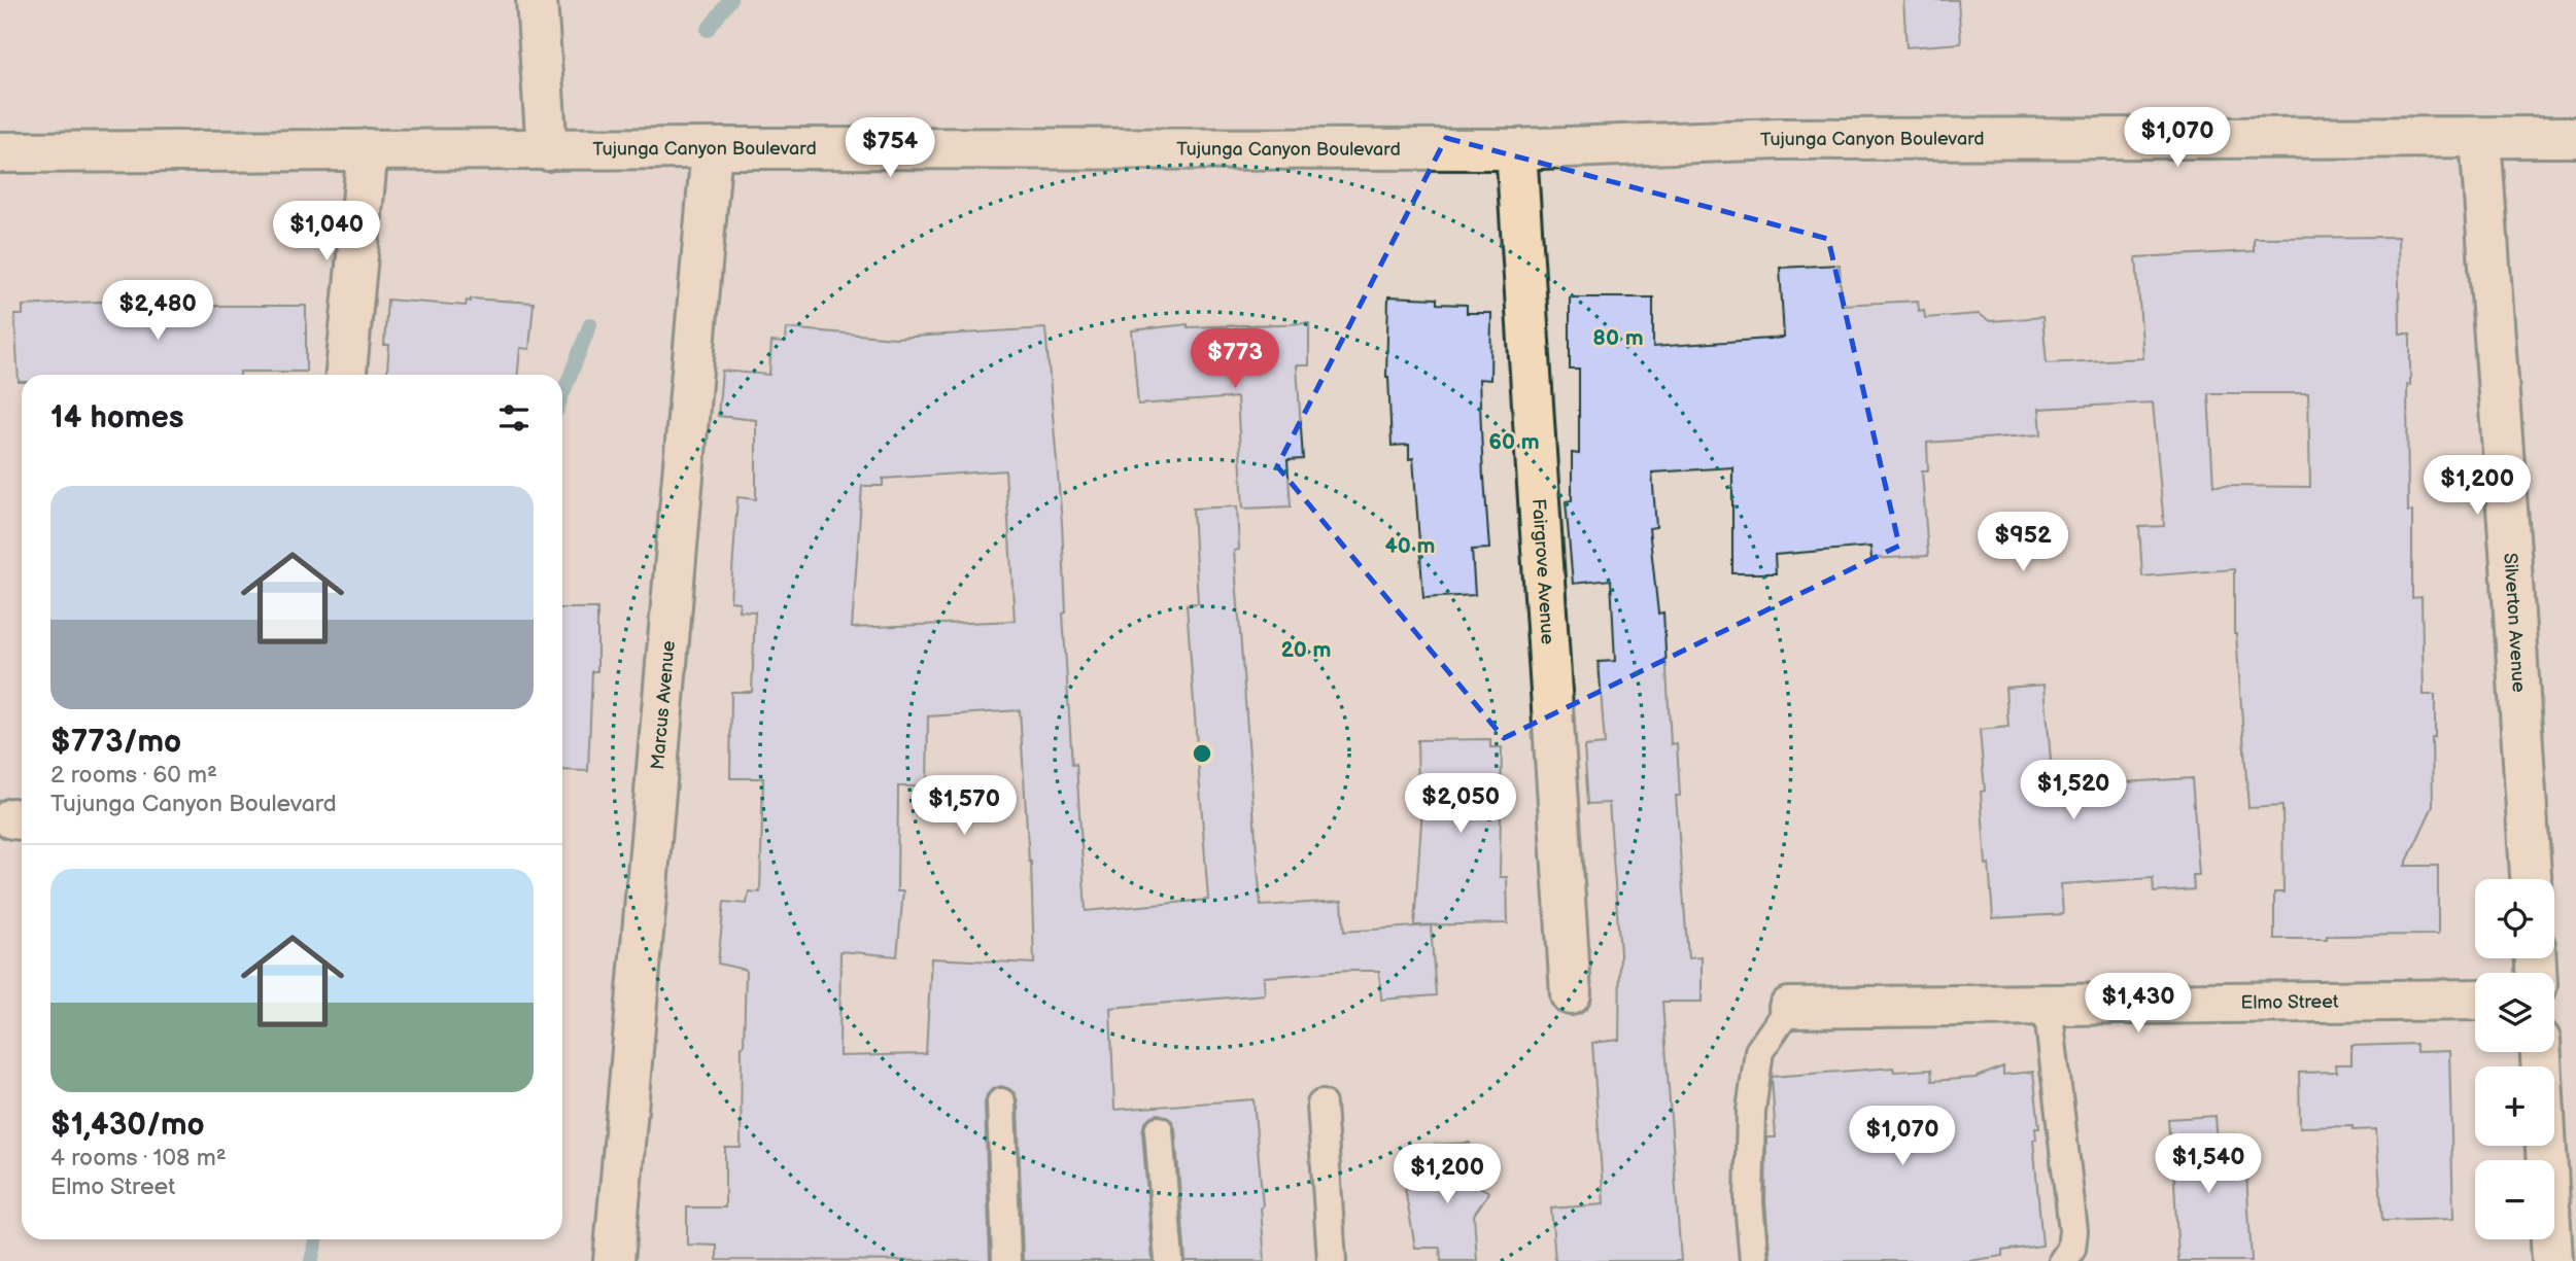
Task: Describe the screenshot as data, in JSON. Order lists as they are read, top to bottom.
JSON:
{
  "streets": {
    "street": [
      "Tujunga Canyon Boulevard",
      "Fairgrove Avenue",
      "Silverton Avenue",
      "Marcus Avenue",
      "Elmo Street"
    ]
  },
  "crossings": [
    ["Tujunga Canyon Boulevard", "Fairgrove Avenue"],
    ["Tujunga Canyon Boulevard", "Silverton Avenue"],
    ["Tujunga Canyon Boulevard", "Marcus Avenue"]
  ],
  "page": {
    "price": [
      "$1,070",
      "$754",
      "$1,040",
      "$2,480",
      "$773",
      "$1,200",
      "$952",
      "$1,520",
      "$2,050",
      "$1,570",
      "$1,430",
      "$1,070",
      "$1,540",
      "$1,200"
    ],
    "heading": "14 homes",
    "list": [
      {
        "name": "$773/mo",
        "note": "2 rooms · 60 m² · Tujunga Canyon Boulevard"
      },
      {
        "name": "$1,430/mo",
        "note": "4 rooms · 108 m² · Elmo Street"
      }
    ],
    "map_buttons": ["+", "−"]
  },
  "rings": [
    "80 m",
    "60 m",
    "40 m",
    "20 m"
  ]
}
